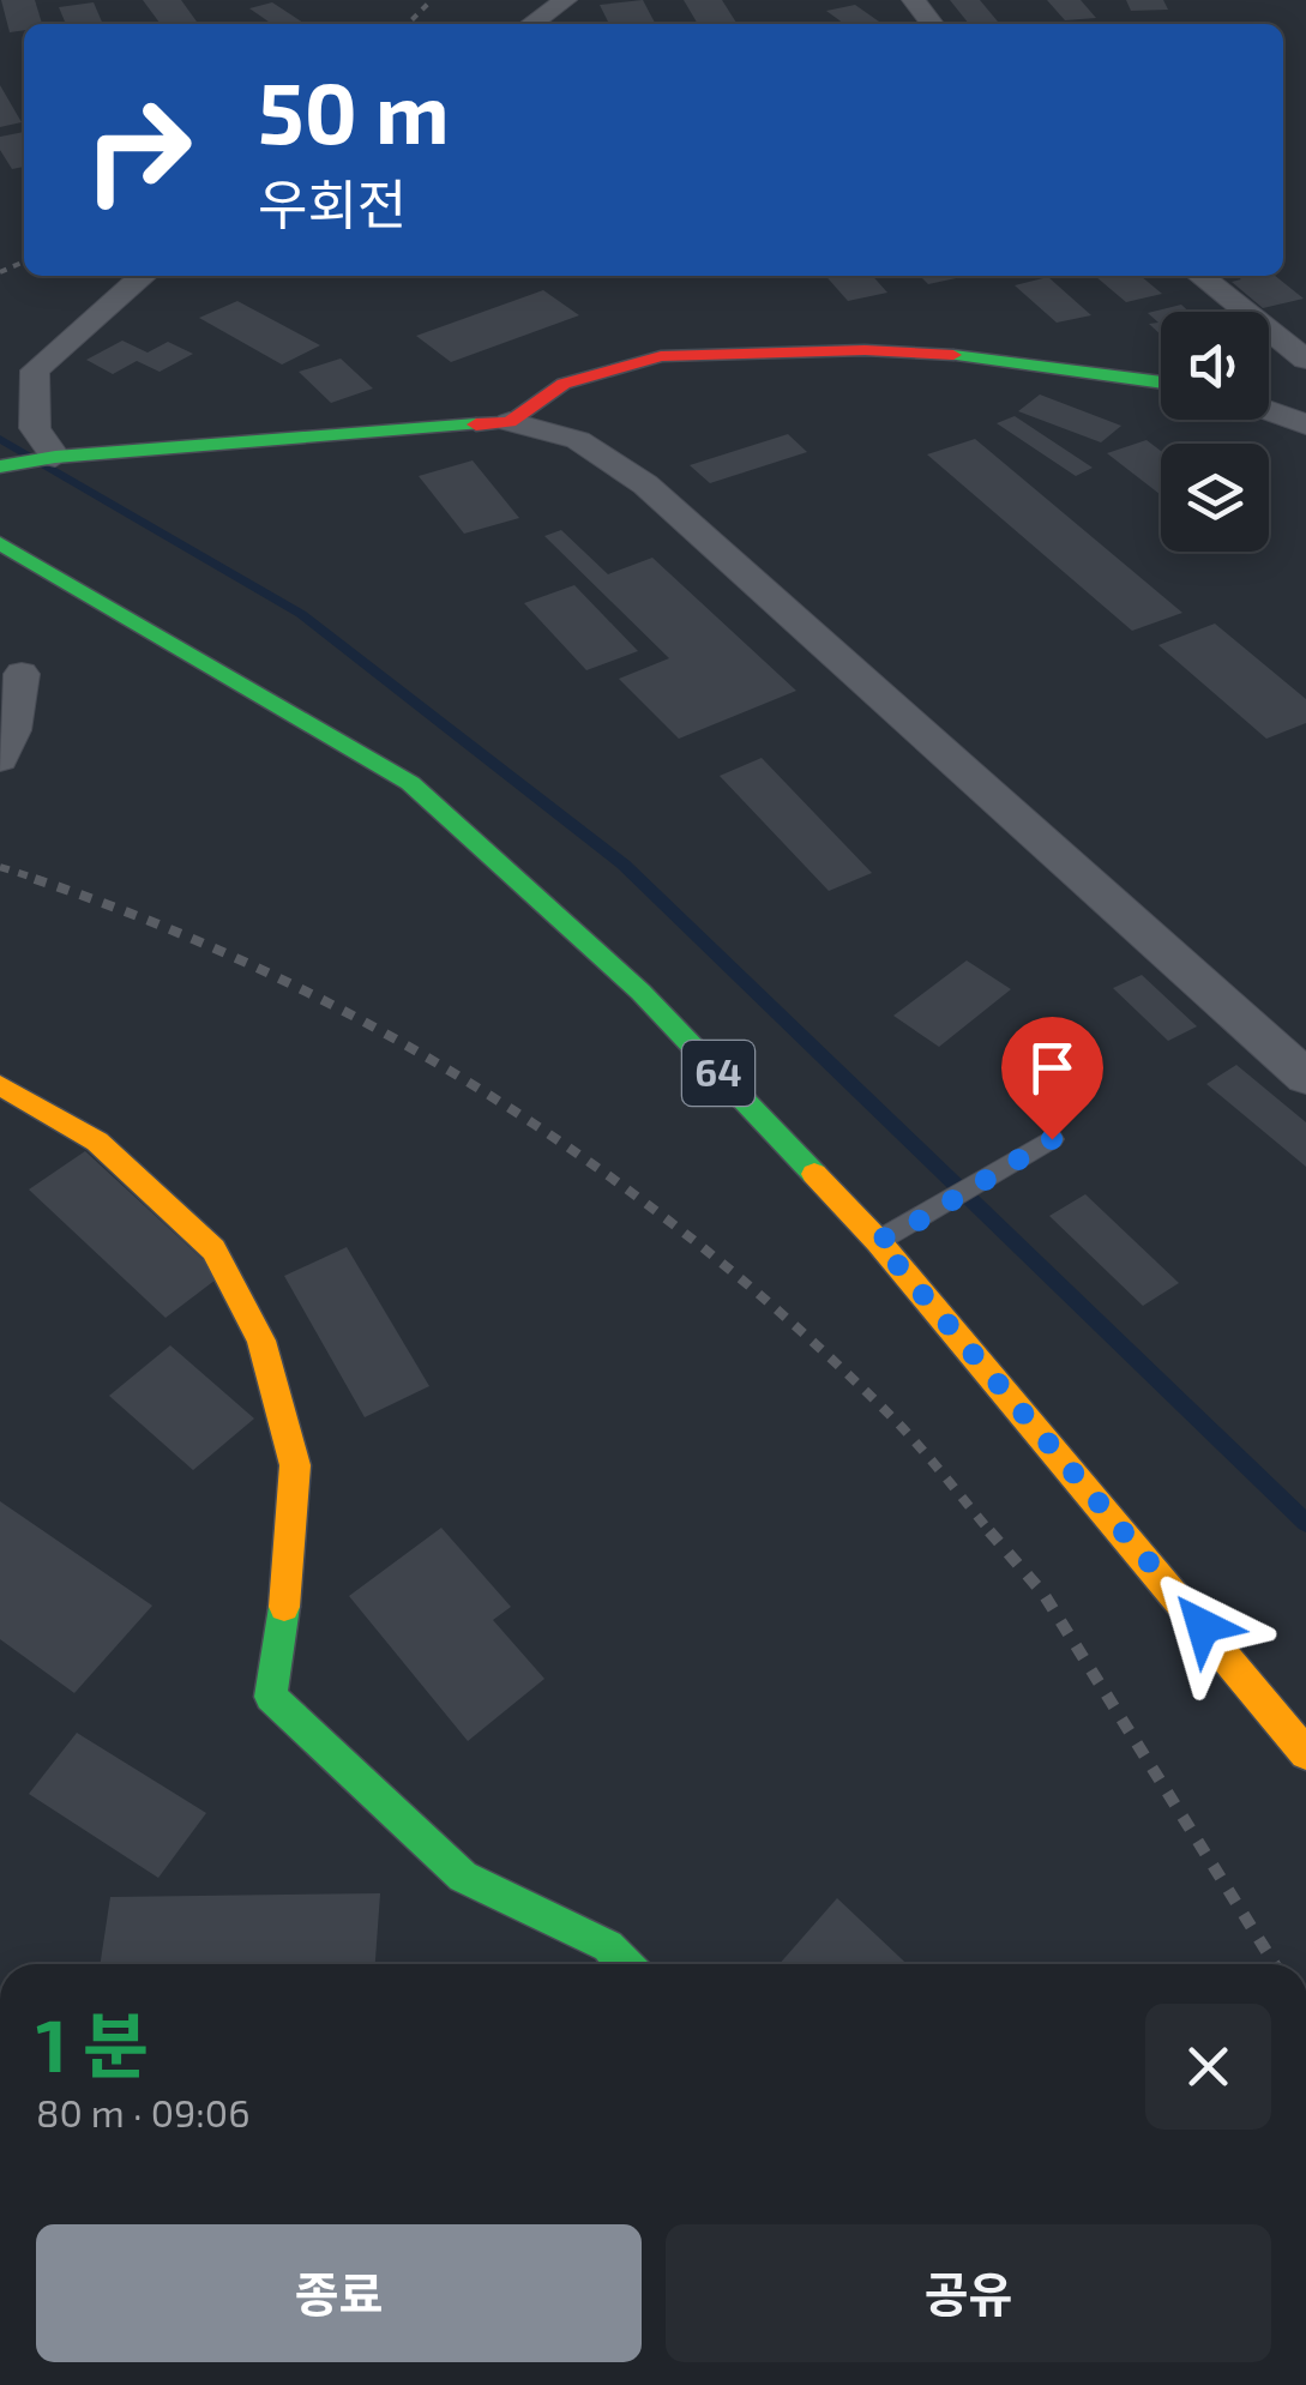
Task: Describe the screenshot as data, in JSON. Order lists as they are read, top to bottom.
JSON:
{
  "streets": {
    "street": ["64"]
  },
  "page": {
    "turn": ["50 m", "우회전"],
    "heading": ["1 분", "80 m · 09:06"],
    "buttons": ["종료", "공유"]
  }
}
